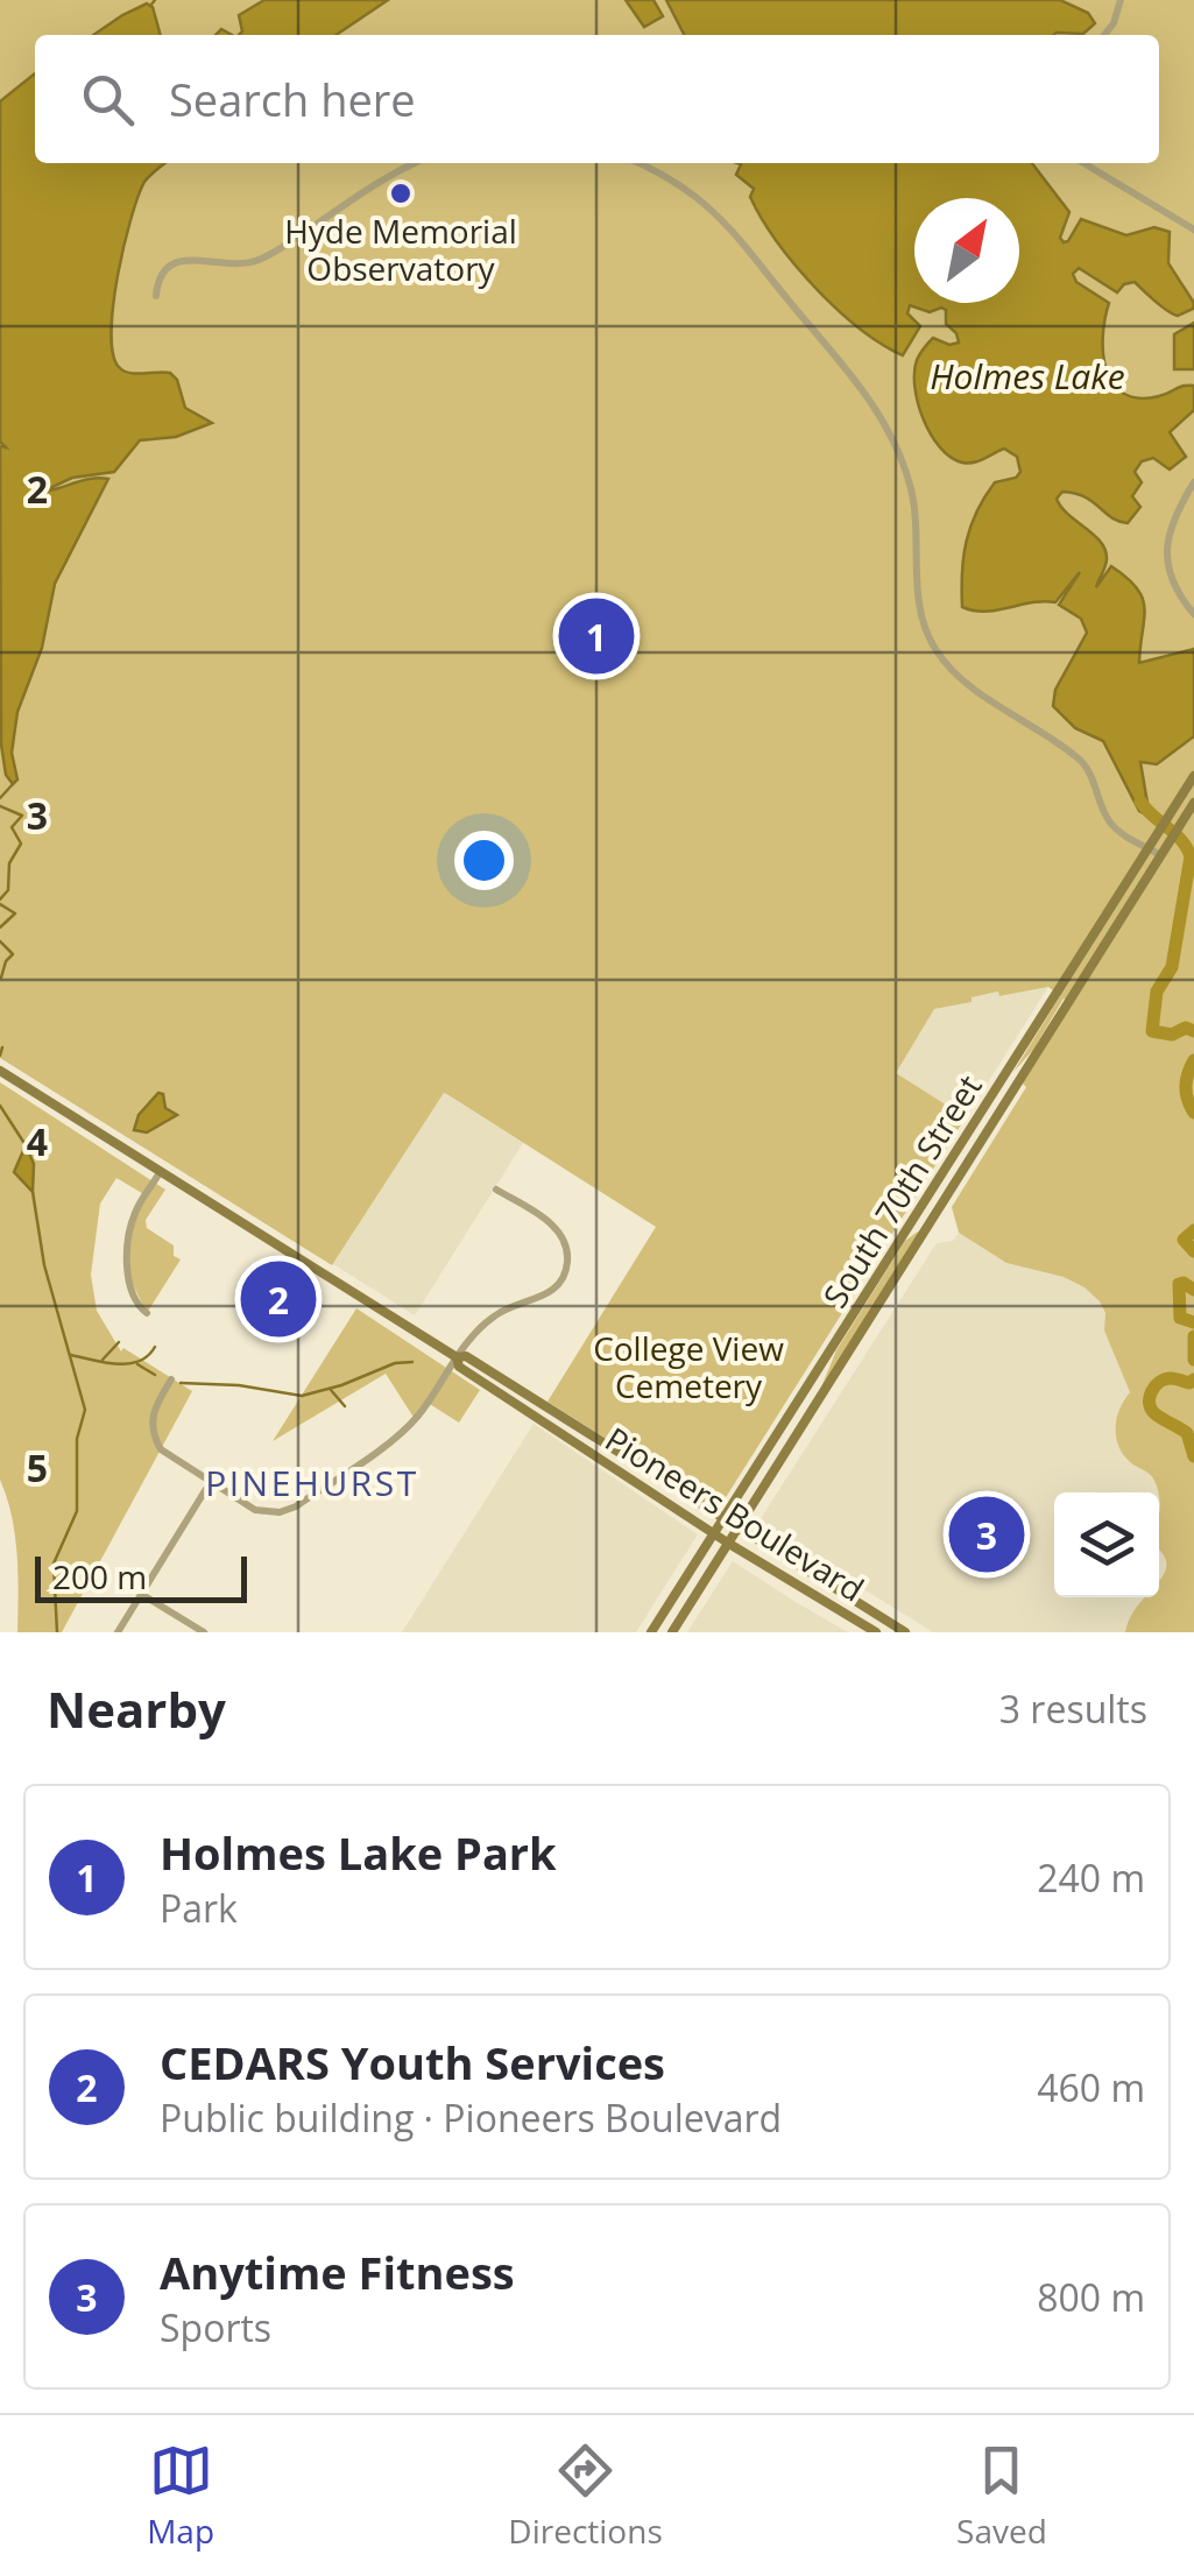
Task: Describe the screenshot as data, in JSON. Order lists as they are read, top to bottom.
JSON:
{
  "streets": {
    "main road": ["South 70th Street", "Pioneers Boulevard"]
  },
  "crossings": [
    ["South 70th Street", "Pioneers Boulevard"]
  ],
  "districts": ["PINEHURST"],
  "water": ["Holmes Lake"],
  "parks": ["College View Cemetery"],
  "places": ["Hyde Memorial Observatory"],
  "scale_bar": "200 m",
  "north": "top right",
  "page": {
    "search": "Search here",
    "pins": ["1", "2", "3"],
    "scale": "200 m",
    "heading": ["Nearby", "3 results"],
    "list": [
      {
        "mark": "1",
        "name": "Holmes Lake Park",
        "note": "Park",
        "value": "240 m"
      },
      {
        "mark": "2",
        "name": "CEDARS Youth Services",
        "note": "Public building · Pioneers Boulevard",
        "value": "460 m"
      },
      {
        "mark": "3",
        "name": "Anytime Fitness",
        "note": "Sports",
        "value": "800 m"
      }
    ],
    "nav": ["Map", "Directions", "Saved"]
  },
  "grid": {
    "rows": [
      "2",
      "3",
      "4",
      "5"
    ]
  }
}
